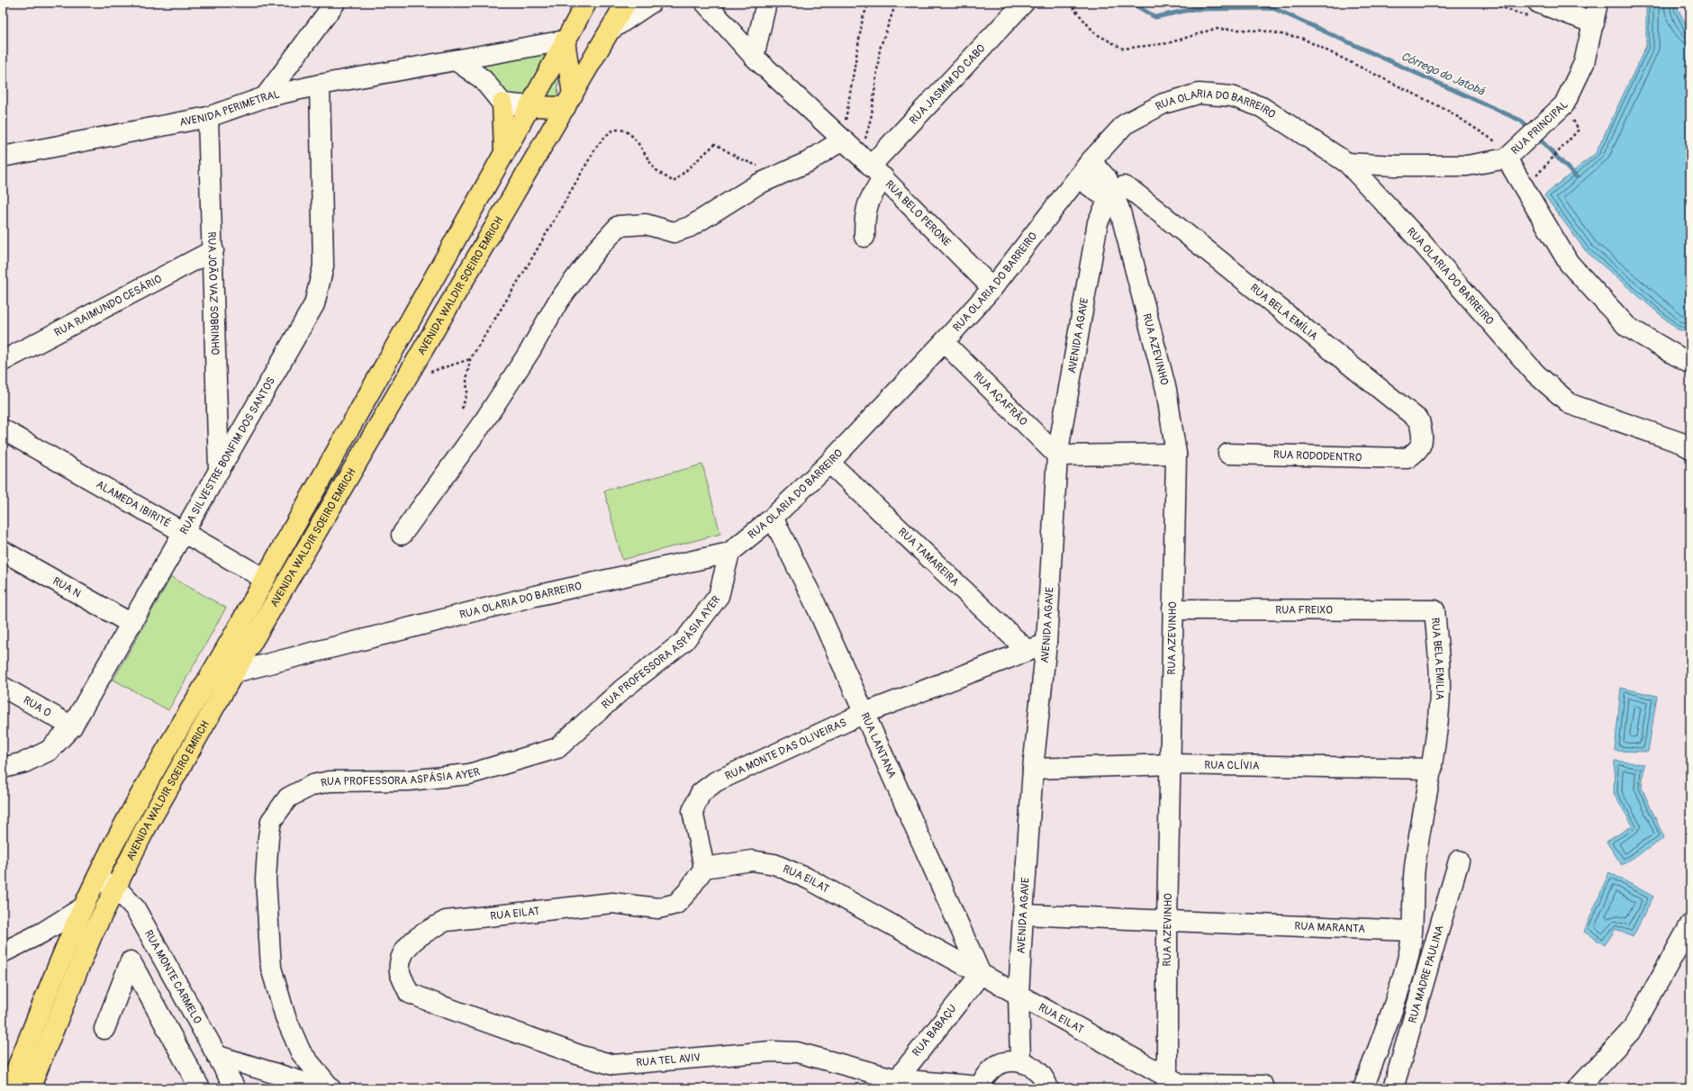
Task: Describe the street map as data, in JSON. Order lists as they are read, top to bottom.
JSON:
{
  "streets": {
    "main road": ["AVENIDA WALDIR SOEIRO EMRICH"],
    "street": [
      "RUA JASMIM DO CABO",
      "AVENIDA PERIMETRAL",
      "RUA OLARIA DO BARREIRO",
      "RUA PRINCIPAL",
      "RUA BELO PERONE",
      "RUA JOÃO VAZ SOBRINHO",
      "RUA RAIMUNDO CESÁRIO",
      "RUA BELA EMÍLIA",
      "AVENIDA AGAVE",
      "RUA AZEVINHO",
      "RUA AÇAFRÃO",
      "RUA SILVESTRE BONFIM DOS SANTOS",
      "RUA RODODENTRO",
      "ALAMEDA IBIRITÉ",
      "RUA TAMAREIRA",
      "RUA N",
      "RUA FREIXO",
      "RUA PROFESSORA ASPÁSIA AYER",
      "RUA BELA EMILIA",
      "RUA O",
      "RUA LANTANA",
      "RUA MONTE DAS OLIVEIRAS",
      "RUA CLÍVIA",
      "RUA EILAT",
      "RUA MARANTA",
      "RUA MADRE PAULINA",
      "RUA MONTE CARMELO",
      "RUA BABAÇU",
      "RUA TEL AVIV"
    ]
  },
  "crossings": [
    ["RUA JASMIM DO CABO", "RUA BELO PERONE"],
    ["AVENIDA PERIMETRAL", "AVENIDA WALDIR SOEIRO EMRICH"],
    ["AVENIDA PERIMETRAL", "RUA JOÃO VAZ SOBRINHO"],
    ["AVENIDA PERIMETRAL", "RUA SILVESTRE BONFIM DOS SANTOS"],
    ["RUA OLARIA DO BARREIRO", "RUA PRINCIPAL"],
    ["RUA OLARIA DO BARREIRO", "RUA BELO PERONE"],
    ["RUA OLARIA DO BARREIRO", "AVENIDA WALDIR SOEIRO EMRICH"],
    ["RUA OLARIA DO BARREIRO", "RUA AZEVINHO"],
    ["RUA OLARIA DO BARREIRO", "RUA AÇAFRÃO"],
    ["RUA OLARIA DO BARREIRO", "RUA TAMAREIRA"],
    ["RUA OLARIA DO BARREIRO", "RUA PROFESSORA ASPÁSIA AYER"],
    ["RUA OLARIA DO BARREIRO", "RUA LANTANA"],
    ["AVENIDA WALDIR SOEIRO EMRICH", "ALAMEDA IBIRITÉ"],
    ["AVENIDA WALDIR SOEIRO EMRICH", "RUA MONTE CARMELO"],
    ["RUA JOÃO VAZ SOBRINHO", "RUA RAIMUNDO CESÁRIO"],
    ["RUA JOÃO VAZ SOBRINHO", "RUA SILVESTRE BONFIM DOS SANTOS"],
    ["RUA BELA EMÍLIA", "AVENIDA AGAVE"],
    ["RUA BELA EMÍLIA", "RUA AZEVINHO"],
    ["RUA BELA EMÍLIA", "RUA RODODENTRO"],
    ["AVENIDA AGAVE", "RUA AZEVINHO"],
    ["AVENIDA AGAVE", "RUA AÇAFRÃO"],
    ["AVENIDA AGAVE", "RUA MONTE DAS OLIVEIRAS"],
    ["AVENIDA AGAVE", "RUA CLÍVIA"],
    ["AVENIDA AGAVE", "RUA EILAT"],
    ["AVENIDA AGAVE", "RUA MARANTA"],
    ["RUA AZEVINHO", "RUA FREIXO"],
    ["RUA AZEVINHO", "RUA CLÍVIA"],
    ["RUA AZEVINHO", "RUA EILAT"],
    ["RUA AZEVINHO", "RUA MARANTA"],
    ["RUA SILVESTRE BONFIM DOS SANTOS", "ALAMEDA IBIRITÉ"],
    ["RUA SILVESTRE BONFIM DOS SANTOS", "RUA N"],
    ["RUA SILVESTRE BONFIM DOS SANTOS", "RUA O"],
    ["RUA TAMAREIRA", "RUA MONTE DAS OLIVEIRAS"],
    ["RUA FREIXO", "RUA BELA EMILIA"],
    ["RUA BELA EMILIA", "RUA CLÍVIA"],
    ["RUA LANTANA", "RUA MONTE DAS OLIVEIRAS"],
    ["RUA LANTANA", "RUA EILAT"],
    ["RUA LANTANA", "RUA BABAÇU"],
    ["RUA MONTE DAS OLIVEIRAS", "RUA EILAT"],
    ["RUA EILAT", "RUA BABAÇU"],
    ["RUA EILAT", "RUA TEL AVIV"],
    ["RUA BABAÇU", "RUA TEL AVIV"]
  ],
  "water": ["Córrego do Jatobá"]
}
